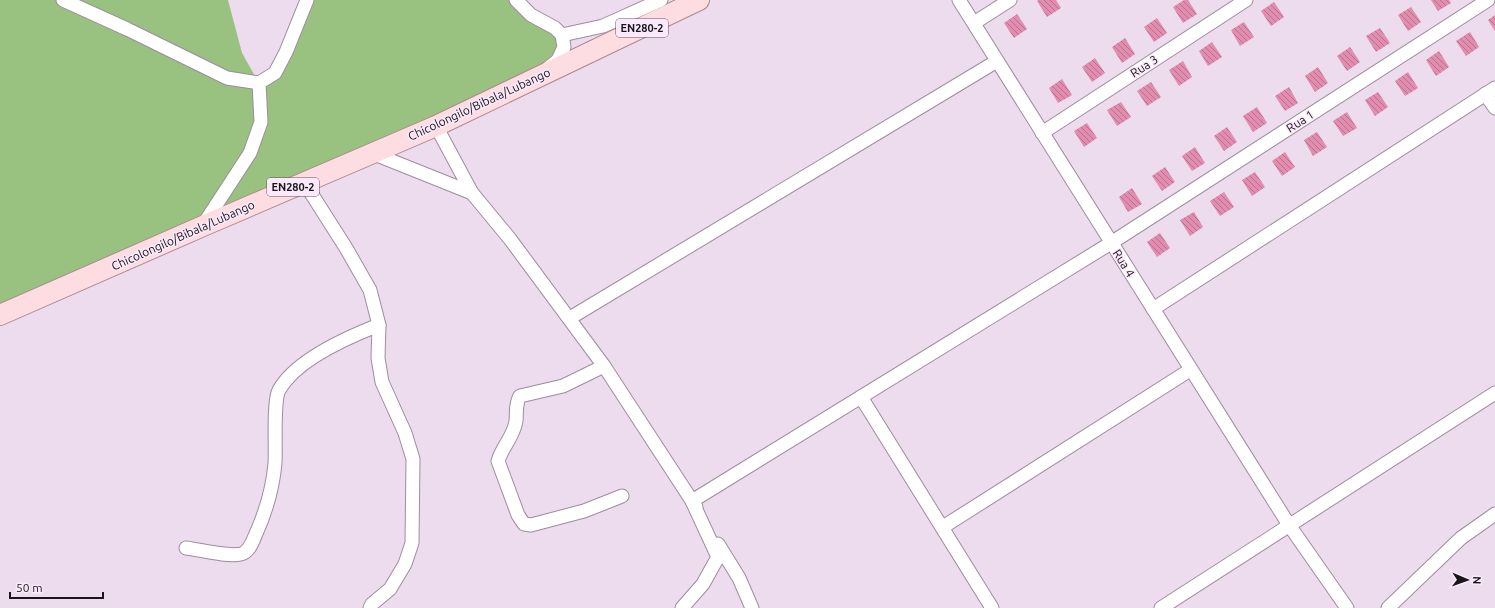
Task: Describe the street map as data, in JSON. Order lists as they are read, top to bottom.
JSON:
{
  "streets": {
    "main road": ["EN280-2", "Chicolongilo/Bibala/Lubango"],
    "street": ["Rua 3", "Rua 1", "Rua 4"]
  },
  "crossings": [
    ["Rua 3", "Rua 4"],
    ["Rua 1", "Rua 4"]
  ],
  "scale_bar": "50 m",
  "north": "right"
}
